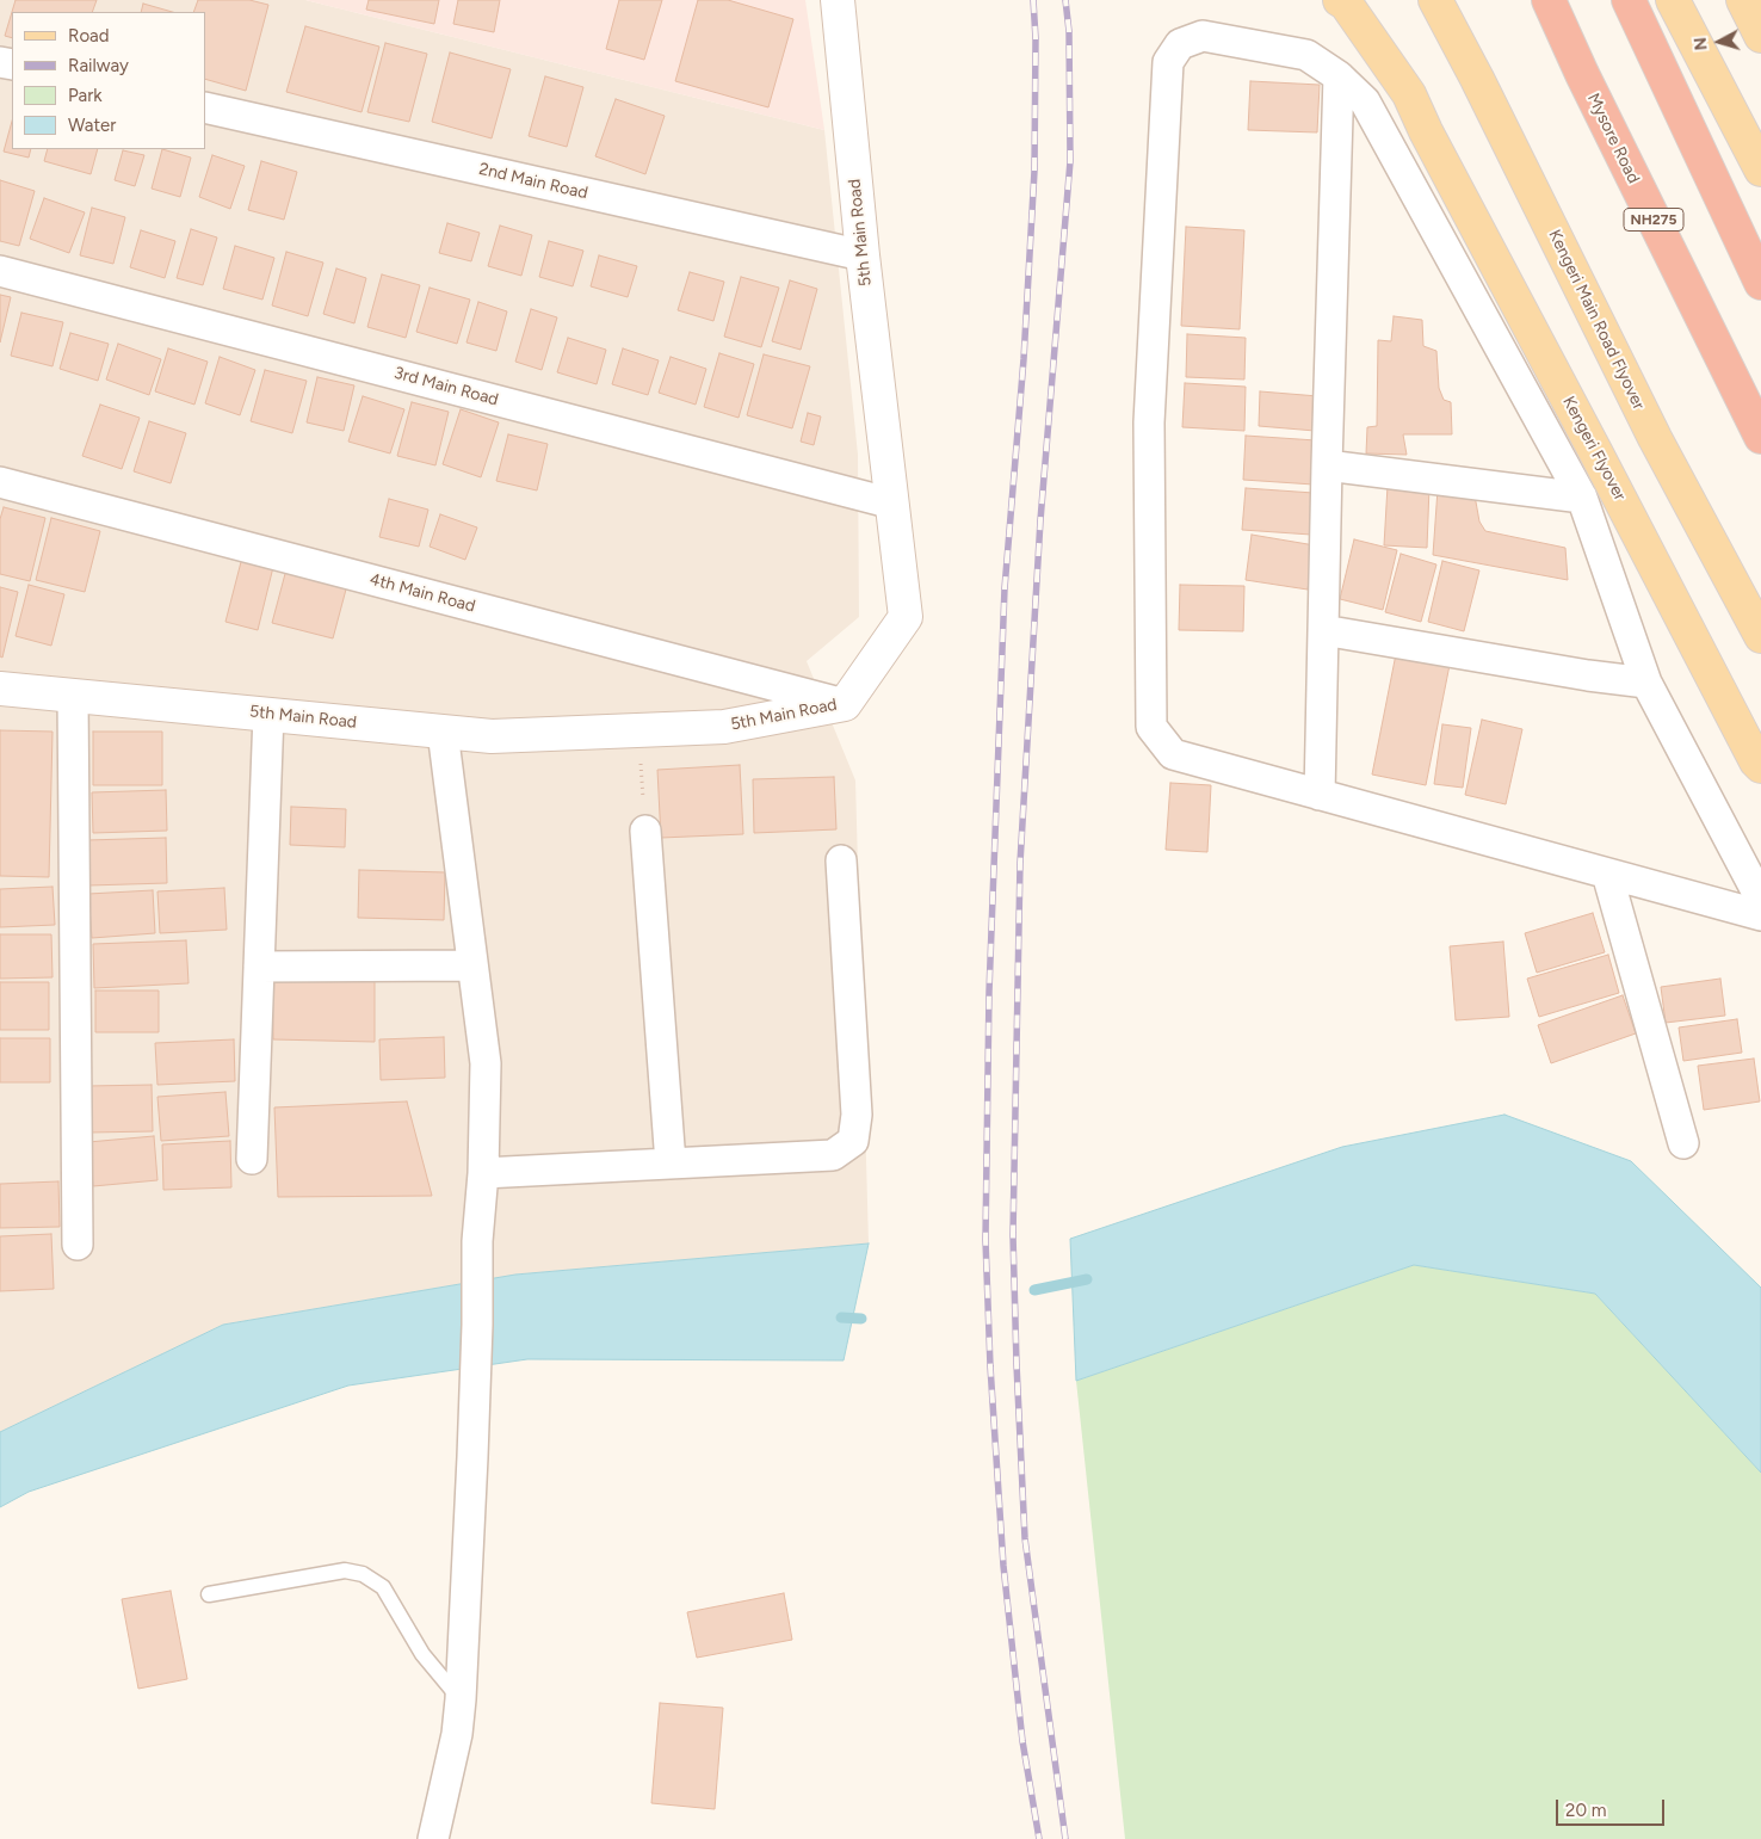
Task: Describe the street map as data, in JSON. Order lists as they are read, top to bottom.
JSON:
{
  "streets": {
    "highway": ["Mysore Road", "NH275"],
    "main road": ["Kengeri Main Road Flyover", "Kengeri Flyover"],
    "street": [
      "2nd Main Road",
      "5th Main Road",
      "3rd Main Road",
      "4th Main Road"
    ]
  },
  "crossings": [
    ["2nd Main Road", "5th Main Road"],
    ["5th Main Road", "3rd Main Road"],
    ["5th Main Road", "4th Main Road"]
  ],
  "legend": [
    "Road",
    "Railway",
    "Park",
    "Water"
  ],
  "scale_bar": "20 m",
  "north": "left"
}
